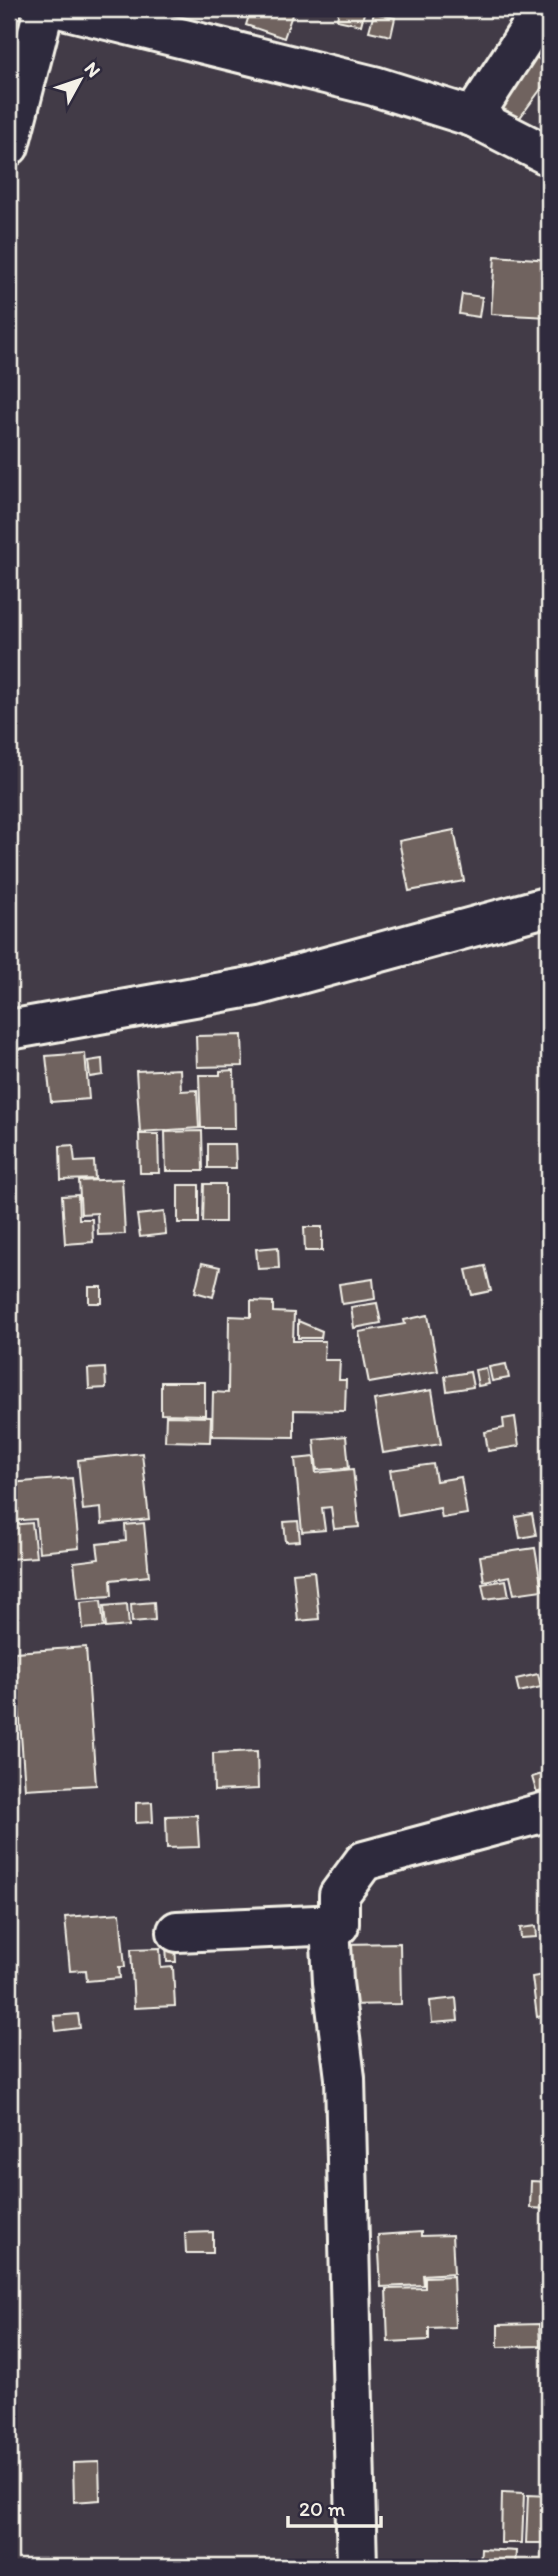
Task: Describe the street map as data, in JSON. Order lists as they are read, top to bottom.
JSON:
{
  "scale_bar": "20 m",
  "north": "top right"
}
